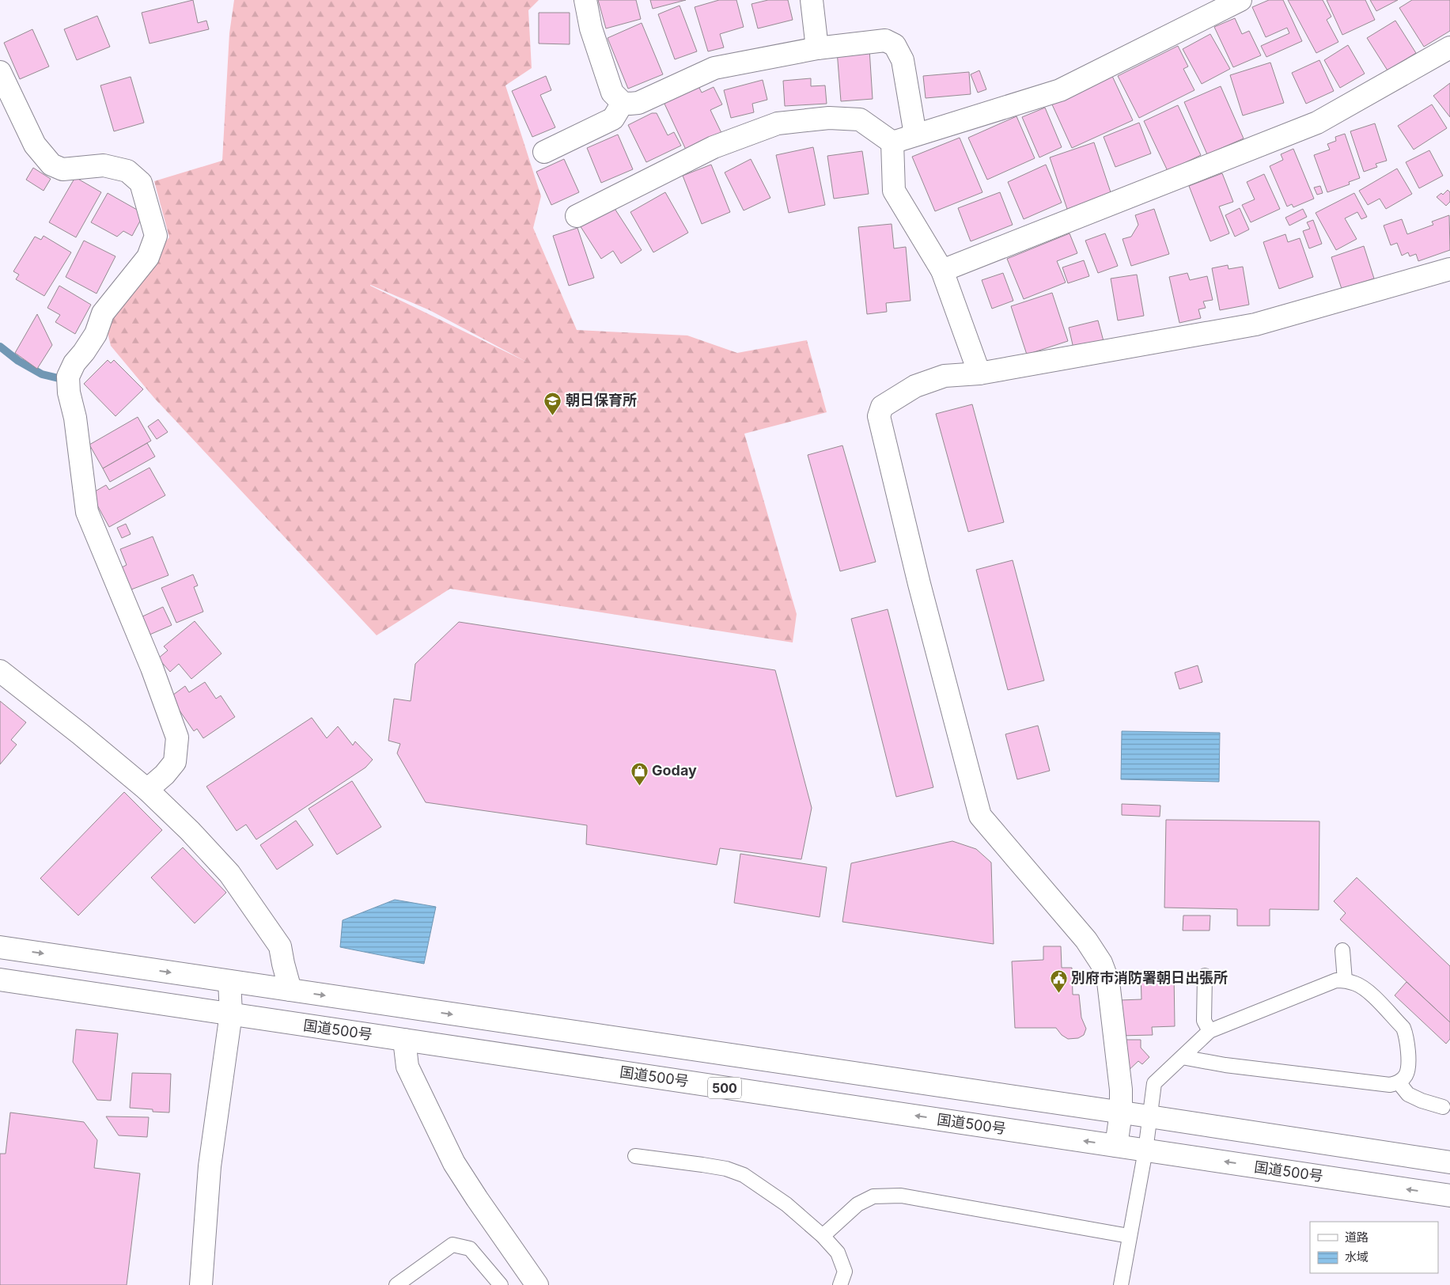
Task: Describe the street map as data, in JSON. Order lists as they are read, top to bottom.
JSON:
{
  "streets": {
    "main road": ["国道500号", "500"]
  },
  "places": {
    "school or university": ["朝日保育所"],
    "shop": ["Goday"],
    "public building": ["別府市消防署朝日出張所"]
  },
  "legend": ["道路", "水域"]
}
